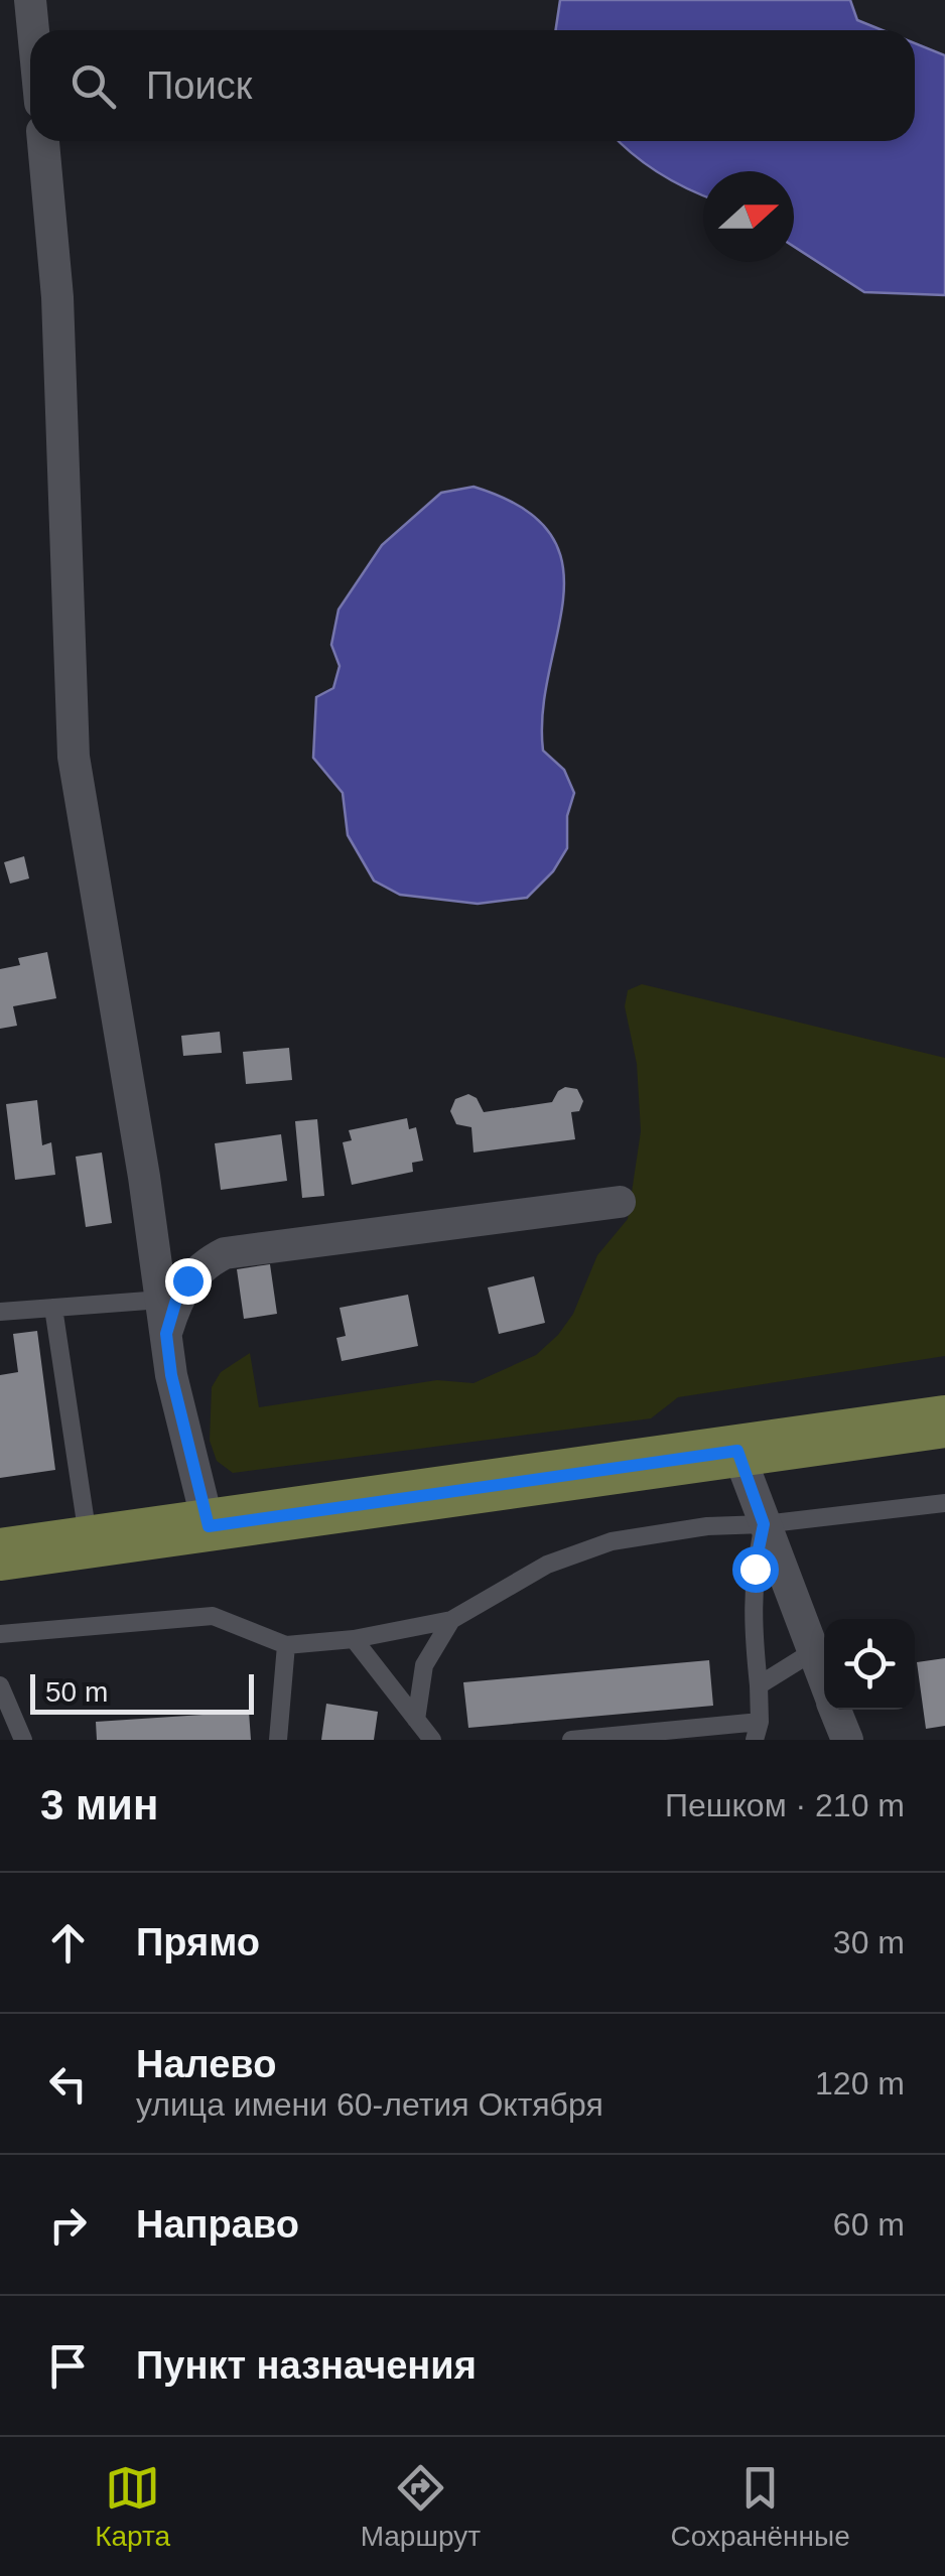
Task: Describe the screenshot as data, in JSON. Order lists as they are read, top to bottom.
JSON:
{
  "scale_bar": "50 m",
  "north": "right",
  "page": {
    "search": "Поиск",
    "scale": "50 m",
    "heading": ["3 мин", "Пешком · 210 m"],
    "list": [
      ["Прямо", "30 m"],
      ["Налево", "улица имени 60-летия Октября", "120 m"],
      ["Направо", "60 m"],
      "Пункт назначения"
    ],
    "nav": ["Карта", "Маршрут", "Сохранённые"]
  }
}
